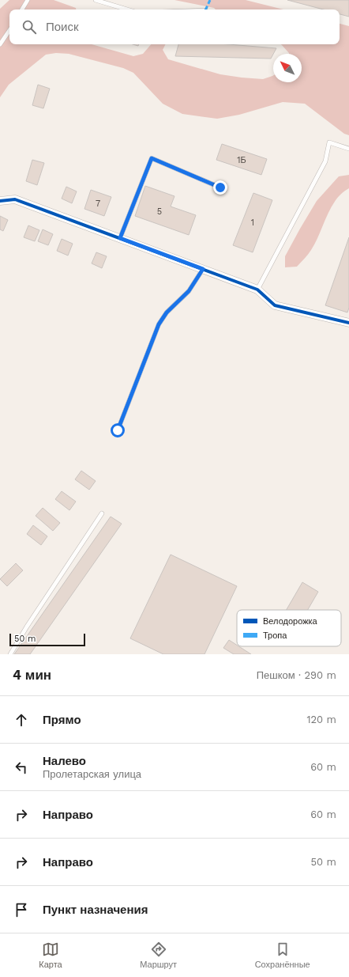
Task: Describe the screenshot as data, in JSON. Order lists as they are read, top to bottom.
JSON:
{
  "house_numbers": [
    "1Б",
    "7",
    "5",
    "1"
  ],
  "legend": ["Велодорожка", "Тропа"],
  "scale_bar": "50 m",
  "north": "top left",
  "page": {
    "search": "Поиск",
    "scale": "50 m",
    "heading": ["4 мин", "Пешком · 290 m"],
    "list": [
      ["Прямо", "120 m"],
      ["Налево", "Пролетарская улица", "60 m"],
      ["Направо", "60 m"],
      ["Направо", "50 m"],
      "Пункт назначения"
    ],
    "nav": ["Карта", "Маршрут", "Сохранённые"]
  }
}
